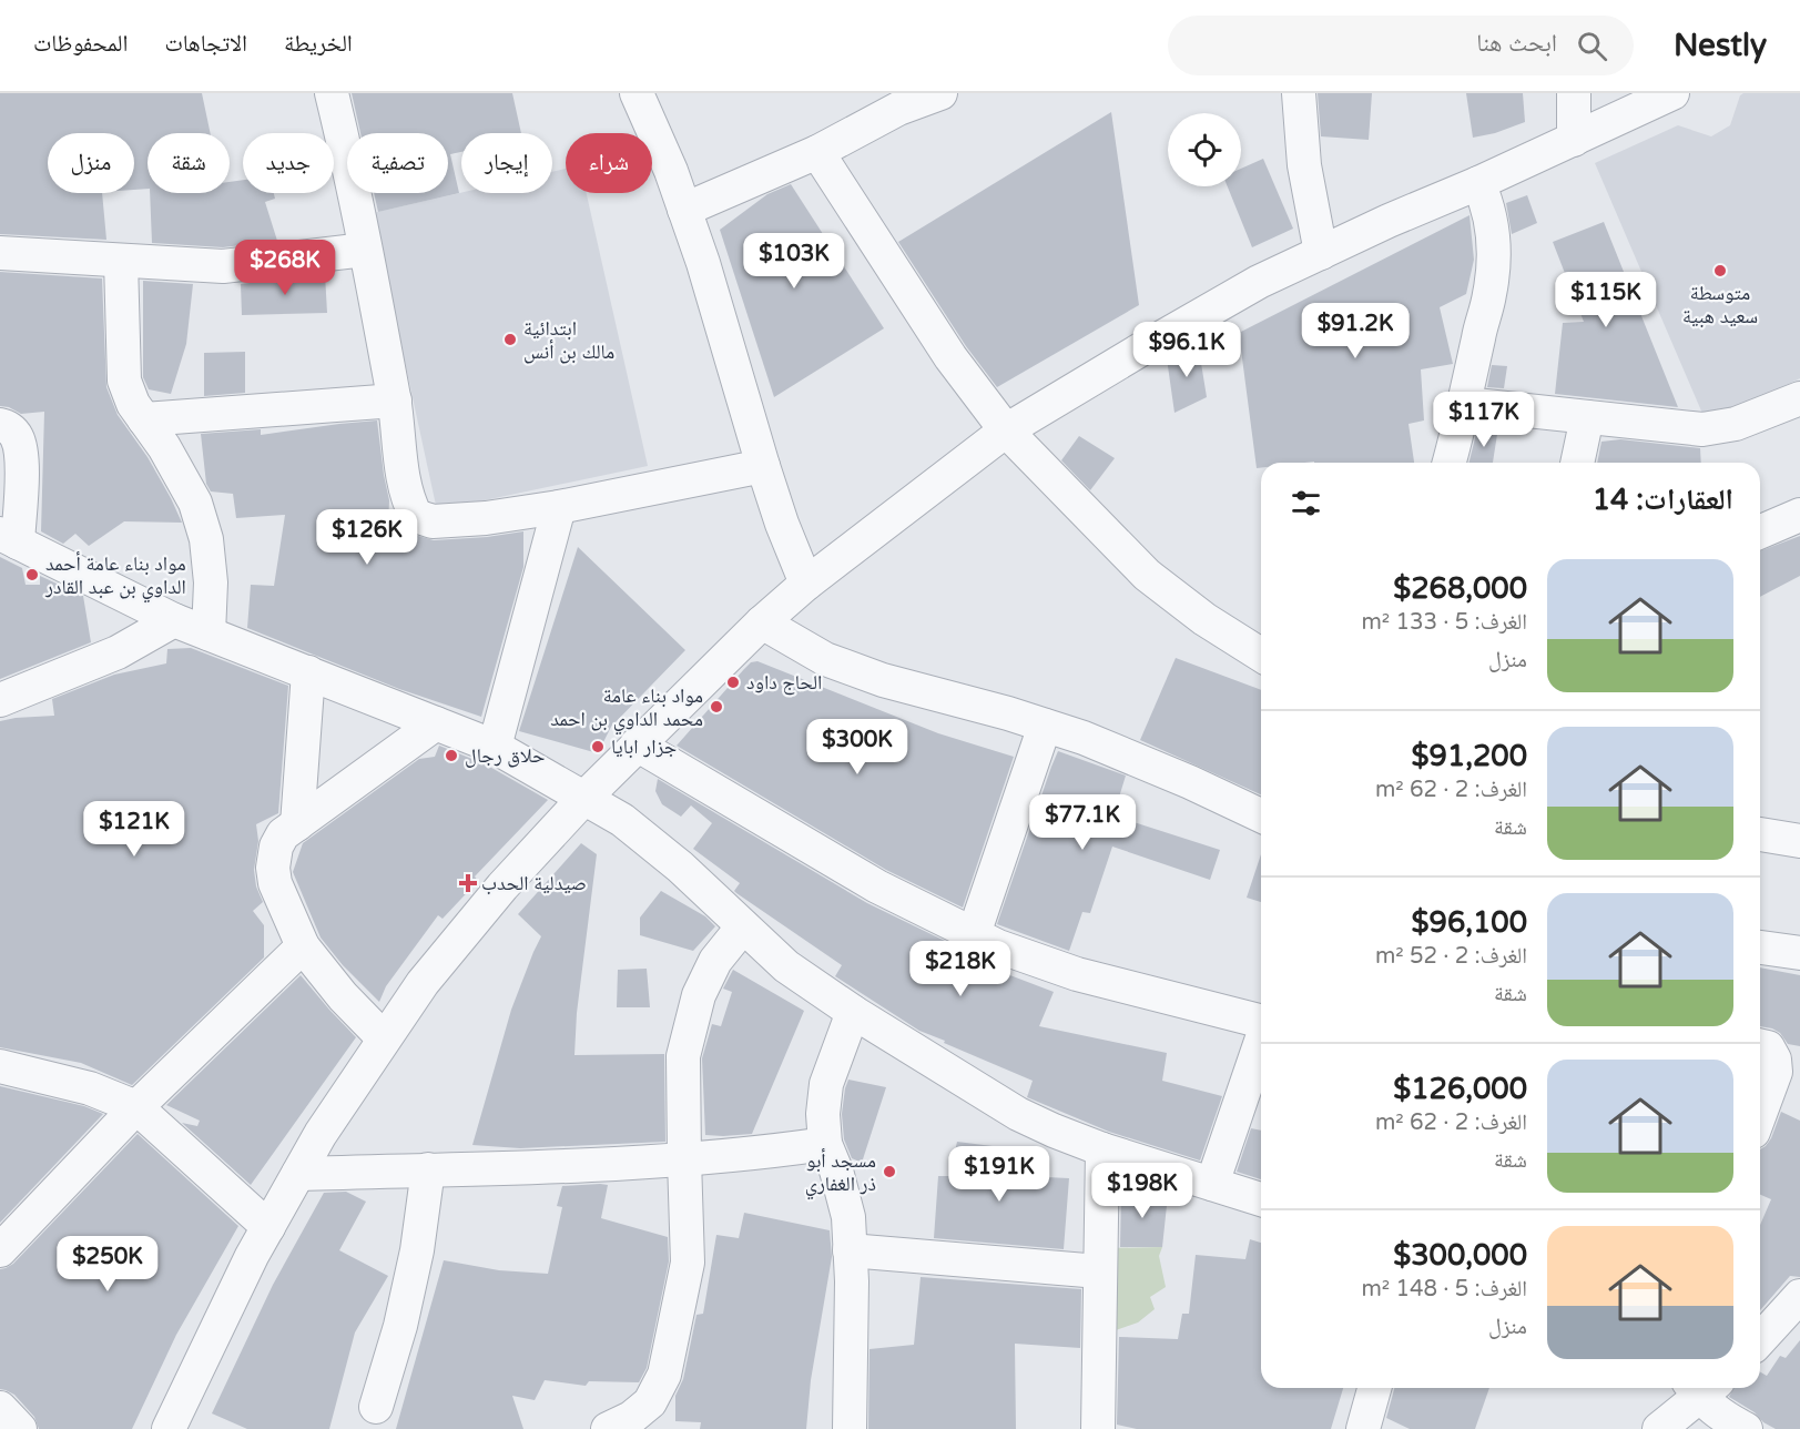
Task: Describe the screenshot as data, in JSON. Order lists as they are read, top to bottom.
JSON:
{
  "places": {
    "other": [
      "متوسطة سعيد هبية",
      "ابتدائية مالك بن أنس",
      "مواد بناء عامة أحمد الداوي بن عبد القادر",
      "الحاج داود",
      "مواد بناء عامة محمد الداوي بن احمد",
      "جزار ابايا",
      "حلاق رجال",
      "مسجد أبو ذر الغفاري"
    ],
    "health": ["صيدلية الحدب"]
  },
  "page": {
    "header": "Nestly",
    "search": "ابحث هنا",
    "nav": ["الخريطة", "الاتجاهات", "المحفوظات"],
    "chip": [
      "شراء",
      "إيجار",
      "تصفية",
      "جديد",
      "شقة",
      "منزل"
    ],
    "price": [
      "$103K",
      "$268K",
      "$115K",
      "$91.2K",
      "$96.1K",
      "$117K",
      "$126K",
      "$300K",
      "$77.1K",
      "$121K",
      "$218K",
      "$191K",
      "$198K",
      "$250K"
    ],
    "heading": "العقارات: 14",
    "list": [
      {
        "name": "$268,000",
        "note": "الغرف: 5 · 133 m² · منزل"
      },
      {
        "name": "$91,200",
        "note": "الغرف: 2 · 62 m² · شقة"
      },
      {
        "name": "$96,100",
        "note": "الغرف: 2 · 52 m² · شقة"
      },
      {
        "name": "$126,000",
        "note": "الغرف: 2 · 62 m² · شقة"
      },
      {
        "name": "$300,000",
        "note": "الغرف: 5 · 148 m² · منزل"
      }
    ]
  }
}
